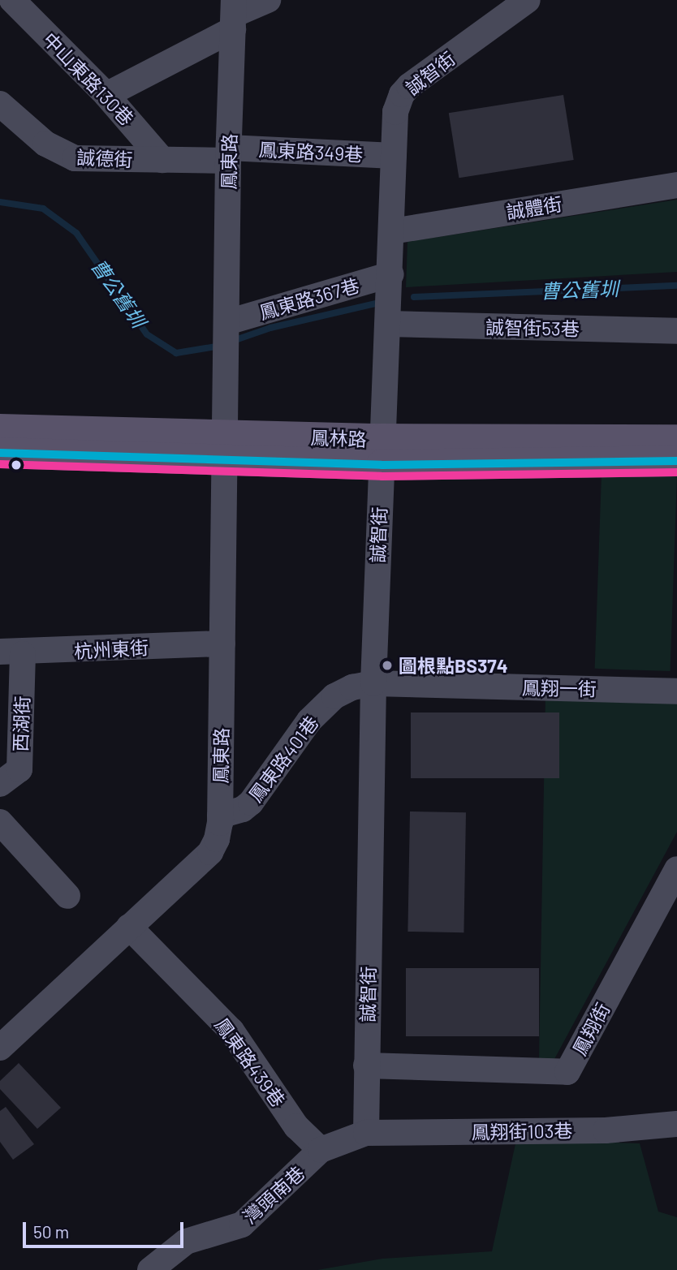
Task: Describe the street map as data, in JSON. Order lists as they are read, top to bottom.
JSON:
{
  "streets": {
    "main road": ["鳳林路"],
    "street": [
      "誠智街",
      "中山東路130巷",
      "鳳東路349巷",
      "誠德街",
      "鳳東路",
      "誠體街",
      "鳳東路367巷",
      "誠智街53巷",
      "杭州東街",
      "鳳翔一街",
      "西湖街",
      "鳳東路401巷",
      "鳳翔街",
      "鳳東路439巷",
      "鳳翔街103巷",
      "灣頭南巷"
    ]
  },
  "crossings": [
    ["誠智街", "鳳東路349巷"],
    ["誠智街", "誠體街"],
    ["誠智街", "鳳東路367巷"],
    ["誠智街", "誠智街53巷"],
    ["誠智街", "鳳林路"],
    ["誠智街", "鳳翔一街"],
    ["誠智街", "鳳東路401巷"],
    ["誠智街", "鳳翔街"],
    ["誠智街", "鳳翔街103巷"],
    ["誠智街", "灣頭南巷"],
    ["中山東路130巷", "誠德街"],
    ["鳳東路349巷", "誠德街"],
    ["鳳東路349巷", "鳳東路"],
    ["誠德街", "鳳東路"],
    ["鳳東路", "鳳東路367巷"],
    ["鳳東路", "鳳林路"],
    ["鳳東路", "杭州東街"],
    ["鳳東路", "鳳東路401巷"],
    ["鳳東路", "鳳東路439巷"],
    ["杭州東街", "西湖街"],
    ["鳳翔一街", "鳳東路401巷"],
    ["鳳東路439巷", "灣頭南巷"],
    ["鳳翔街103巷", "灣頭南巷"]
  ],
  "water": ["曹公舊圳"],
  "places": ["圖根點BS374"],
  "scale_bar": "50 m"
}
